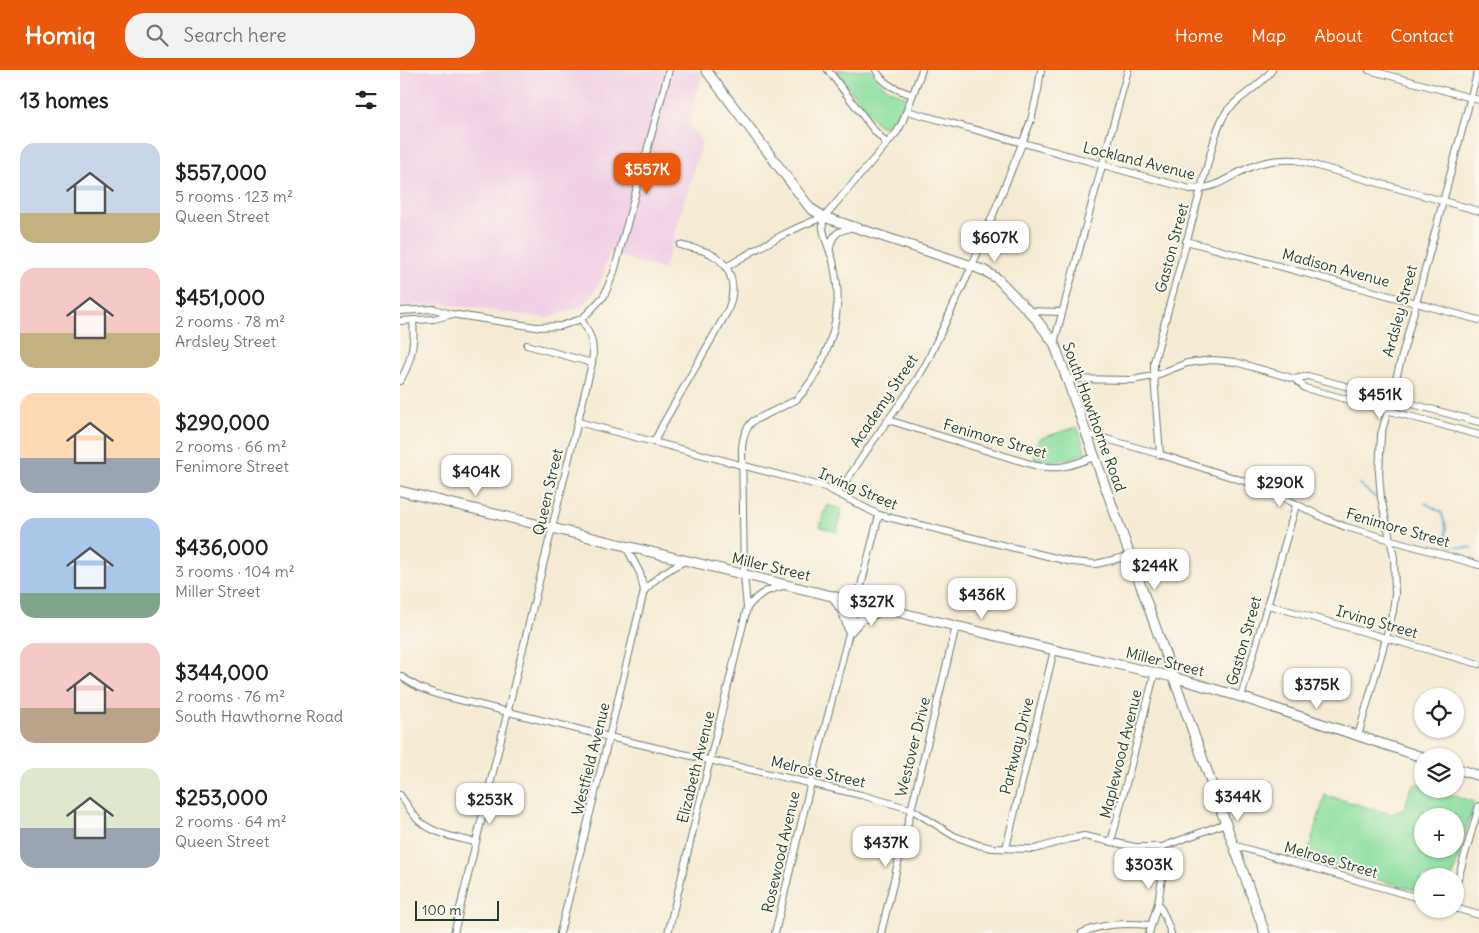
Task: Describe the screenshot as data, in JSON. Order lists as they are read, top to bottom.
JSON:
{
  "streets": {
    "main road": ["South Hawthorne Road", "Miller Street"],
    "street": [
      "Lockland Avenue",
      "Gaston Street",
      "Madison Avenue",
      "Ardsley Street",
      "Academy Street",
      "Fenimore Street",
      "Irving Street",
      "Queen Street",
      "Parkway Drive",
      "Westover Drive",
      "Maplewood Avenue",
      "Westfield Avenue",
      "Elizabeth Avenue",
      "Melrose Street",
      "Rosewood Avenue"
    ]
  },
  "crossings": [
    ["Lockland Avenue", "Gaston Street"],
    ["Lockland Avenue", "Ardsley Street"],
    ["Lockland Avenue", "Academy Street"],
    ["Gaston Street", "Madison Avenue"],
    ["Gaston Street", "Fenimore Street"],
    ["Gaston Street", "Irving Street"],
    ["Gaston Street", "Miller Street"],
    ["Madison Avenue", "Ardsley Street"],
    ["Ardsley Street", "Fenimore Street"],
    ["Ardsley Street", "Irving Street"],
    ["Ardsley Street", "Miller Street"],
    ["Academy Street", "South Hawthorne Road"],
    ["Academy Street", "Fenimore Street"],
    ["Academy Street", "Irving Street"],
    ["South Hawthorne Road", "Fenimore Street"],
    ["South Hawthorne Road", "Irving Street"],
    ["South Hawthorne Road", "Miller Street"],
    ["South Hawthorne Road", "Elizabeth Avenue"],
    ["South Hawthorne Road", "Melrose Street"],
    ["Irving Street", "Queen Street"],
    ["Irving Street", "Elizabeth Avenue"],
    ["Irving Street", "Rosewood Avenue"],
    ["Queen Street", "Miller Street"],
    ["Queen Street", "Melrose Street"],
    ["Miller Street", "Parkway Drive"],
    ["Miller Street", "Westover Drive"],
    ["Miller Street", "Maplewood Avenue"],
    ["Miller Street", "Elizabeth Avenue"],
    ["Miller Street", "Rosewood Avenue"],
    ["Parkway Drive", "Melrose Street"],
    ["Westover Drive", "Melrose Street"],
    ["Maplewood Avenue", "Melrose Street"],
    ["Westfield Avenue", "Melrose Street"],
    ["Elizabeth Avenue", "Melrose Street"],
    ["Melrose Street", "Rosewood Avenue"]
  ],
  "scale_bar": "100 m",
  "page": {
    "header": "Homiq",
    "search": "Search here",
    "nav": [
      "Home",
      "Map",
      "About",
      "Contact"
    ],
    "heading": "13 homes",
    "list": [
      {
        "name": "$557,000",
        "note": "5 rooms · 123 m² · Queen Street"
      },
      {
        "name": "$451,000",
        "note": "2 rooms · 78 m² · Ardsley Street"
      },
      {
        "name": "$290,000",
        "note": "2 rooms · 66 m² · Fenimore Street"
      },
      {
        "name": "$436,000",
        "note": "3 rooms · 104 m² · Miller Street"
      },
      {
        "name": "$344,000",
        "note": "2 rooms · 76 m² · South Hawthorne Road"
      },
      {
        "name": "$253,000",
        "note": "2 rooms · 64 m² · Queen Street"
      }
    ],
    "price": [
      "$557K",
      "$607K",
      "$451K",
      "$404K",
      "$290K",
      "$244K",
      "$436K",
      "$327K",
      "$375K",
      "$344K",
      "$253K",
      "$437K",
      "$303K"
    ],
    "map_buttons": ["+", "−"],
    "scale": "100 m"
  }
}
